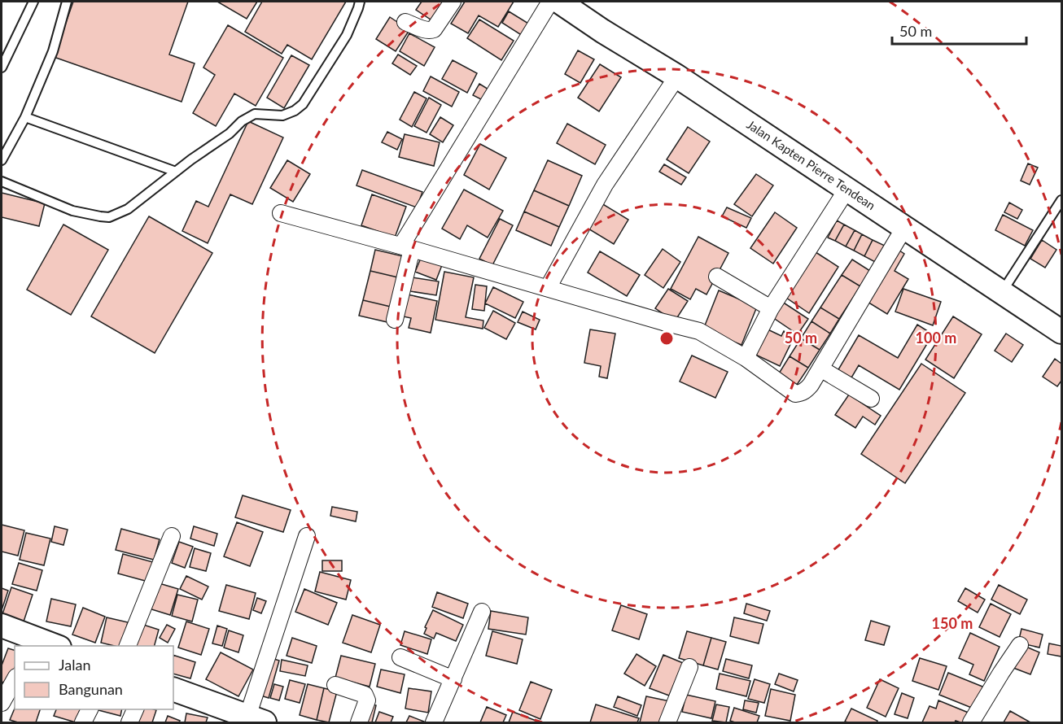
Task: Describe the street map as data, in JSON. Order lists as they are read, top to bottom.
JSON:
{
  "streets": {
    "main road": ["Jalan Kapten Pierre Tendean"]
  },
  "legend": ["Jalan", "Bangunan"],
  "scale_bar": "50 m",
  "rings": ["50 m", "100 m", "150 m"]
}
